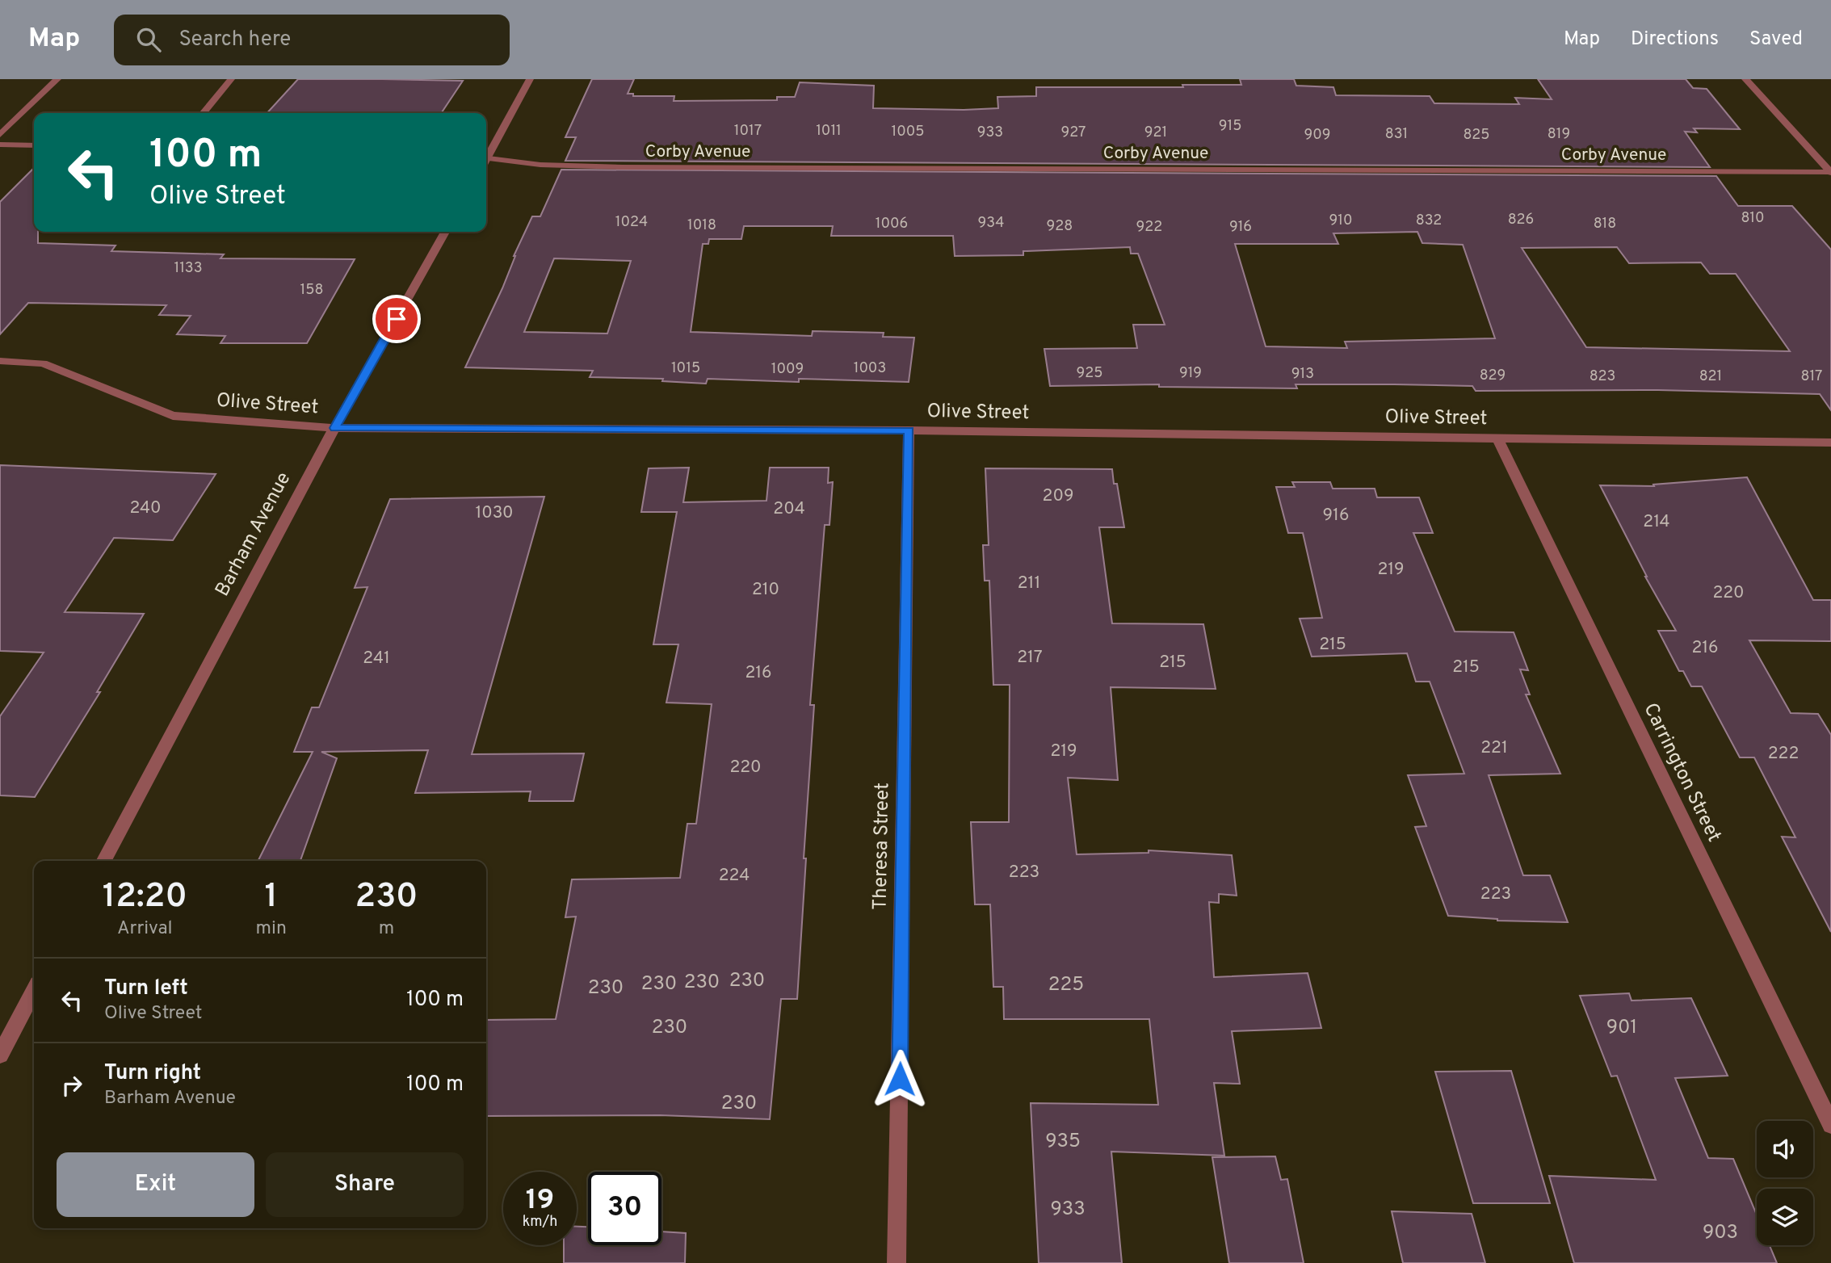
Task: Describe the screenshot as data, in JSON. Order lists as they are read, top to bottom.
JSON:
{
  "streets": {
    "street": [
      "Corby Avenue",
      "Olive Street",
      "Barham Avenue",
      "Carrington Street",
      "Theresa Street"
    ]
  },
  "crossings": [
    ["Olive Street", "Barham Avenue"],
    ["Olive Street", "Carrington Street"],
    ["Olive Street", "Theresa Street"]
  ],
  "house_numbers": [
    "915",
    "1017",
    "1011",
    "1005",
    "933",
    "927",
    "921",
    "831",
    "819",
    "909",
    "825",
    "810",
    "826",
    "910",
    "832",
    "1024",
    "934",
    "1006",
    "818",
    "1018",
    "928",
    "922",
    "916",
    "1133",
    "158",
    "1015",
    "1003",
    "1009",
    "925",
    "919",
    "913",
    "829",
    "823",
    "821",
    "817",
    "209",
    "240",
    "204",
    "1030",
    "916",
    "214",
    "219",
    "211",
    "210",
    "220",
    "215",
    "216",
    "217",
    "241",
    "215",
    "215",
    "216",
    "221",
    "219",
    "222",
    "220",
    "223",
    "224",
    "223",
    "230",
    "230",
    "230",
    "225",
    "230",
    "230",
    "901",
    "230",
    "935",
    "933",
    "903"
  ],
  "page": {
    "header": "Map",
    "search": "Search here",
    "nav": ["Map", "Directions", "Saved"],
    "turn": ["100 m", "Olive Street"],
    "eta": [
      "12:20",
      "Arrival",
      "1",
      "min",
      "230",
      "m"
    ],
    "list": [
      {
        "name": "Turn left",
        "note": "Olive Street",
        "value": "100 m"
      },
      {
        "name": "Turn right",
        "note": "Barham Avenue",
        "value": "100 m"
      }
    ],
    "buttons": ["Exit", "Share"],
    "speed": "19 km/h",
    "limit": "30"
  }
}
